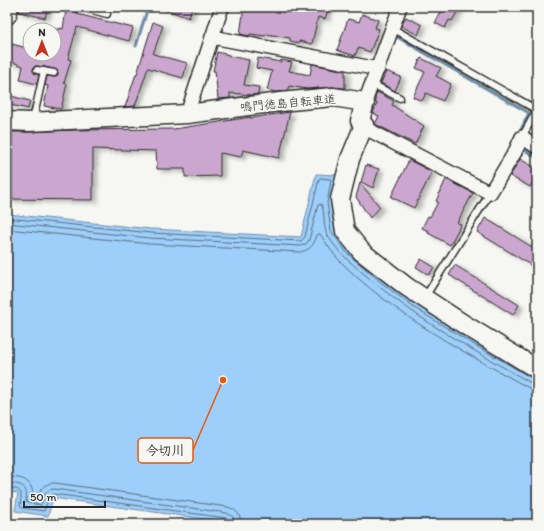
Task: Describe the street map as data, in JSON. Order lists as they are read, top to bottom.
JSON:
{
  "streets": {
    "main road": ["鳴門徳島自転車道"]
  },
  "places": ["今切川"],
  "scale_bar": "50 m",
  "north": "top"
}
